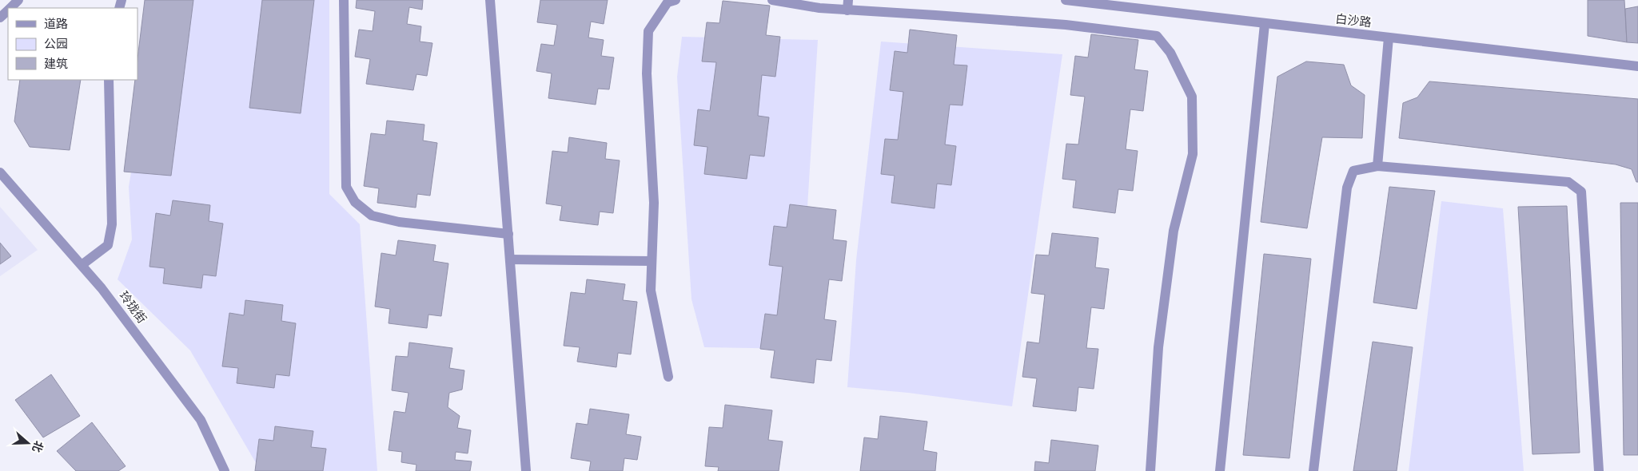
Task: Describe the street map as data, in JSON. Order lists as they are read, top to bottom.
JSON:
{
  "streets": {
    "street": ["白沙路", "玲珑街"]
  },
  "legend": ["道路", "公园", "建筑"],
  "north": "right"
}
